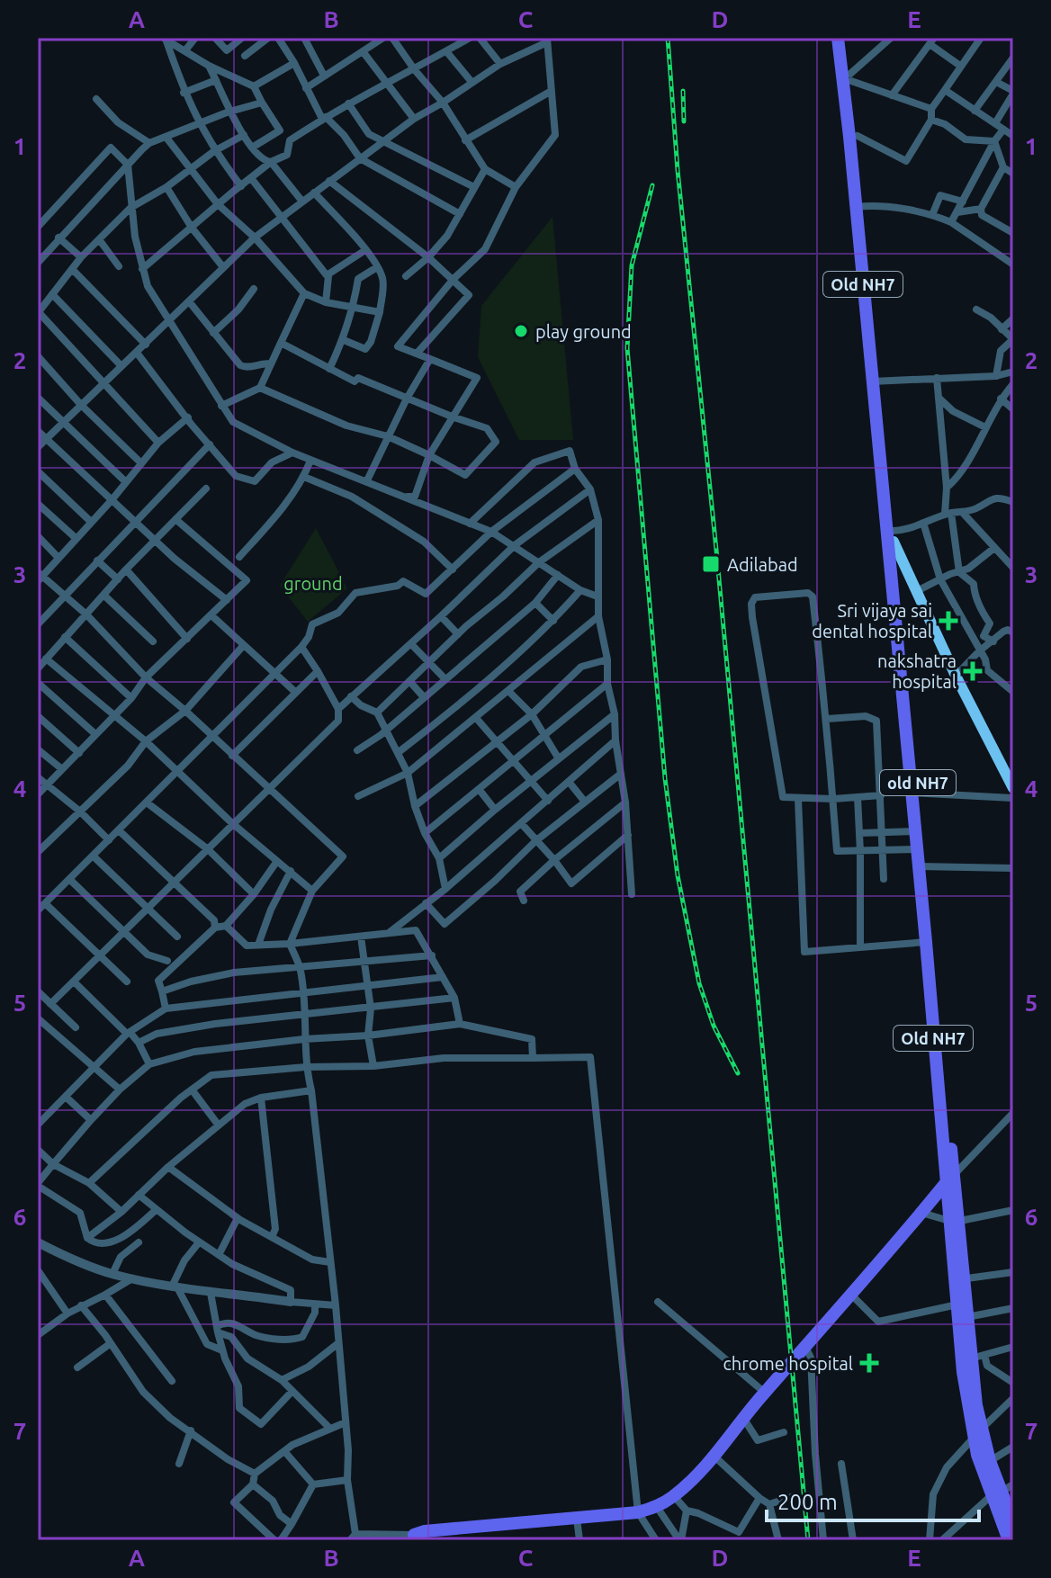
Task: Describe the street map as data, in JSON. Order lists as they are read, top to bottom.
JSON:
{
  "streets": {
    "main road": ["Old NH7", "old NH7"]
  },
  "crossings": [
    ["Old NH7", "old NH7"]
  ],
  "parks": ["ground"],
  "places": {
    "other": ["play ground"],
    "transit": ["Adilabad"],
    "health": ["Sri vijaya sai dental hospital", "nakshatra hospital", "chrome hospital"]
  },
  "scale_bar": "200 m",
  "grid": {
    "columns": [
      "A",
      "B",
      "C",
      "D",
      "E"
    ],
    "rows": [
      "1",
      "2",
      "3",
      "4",
      "5",
      "6",
      "7"
    ]
  }
}
